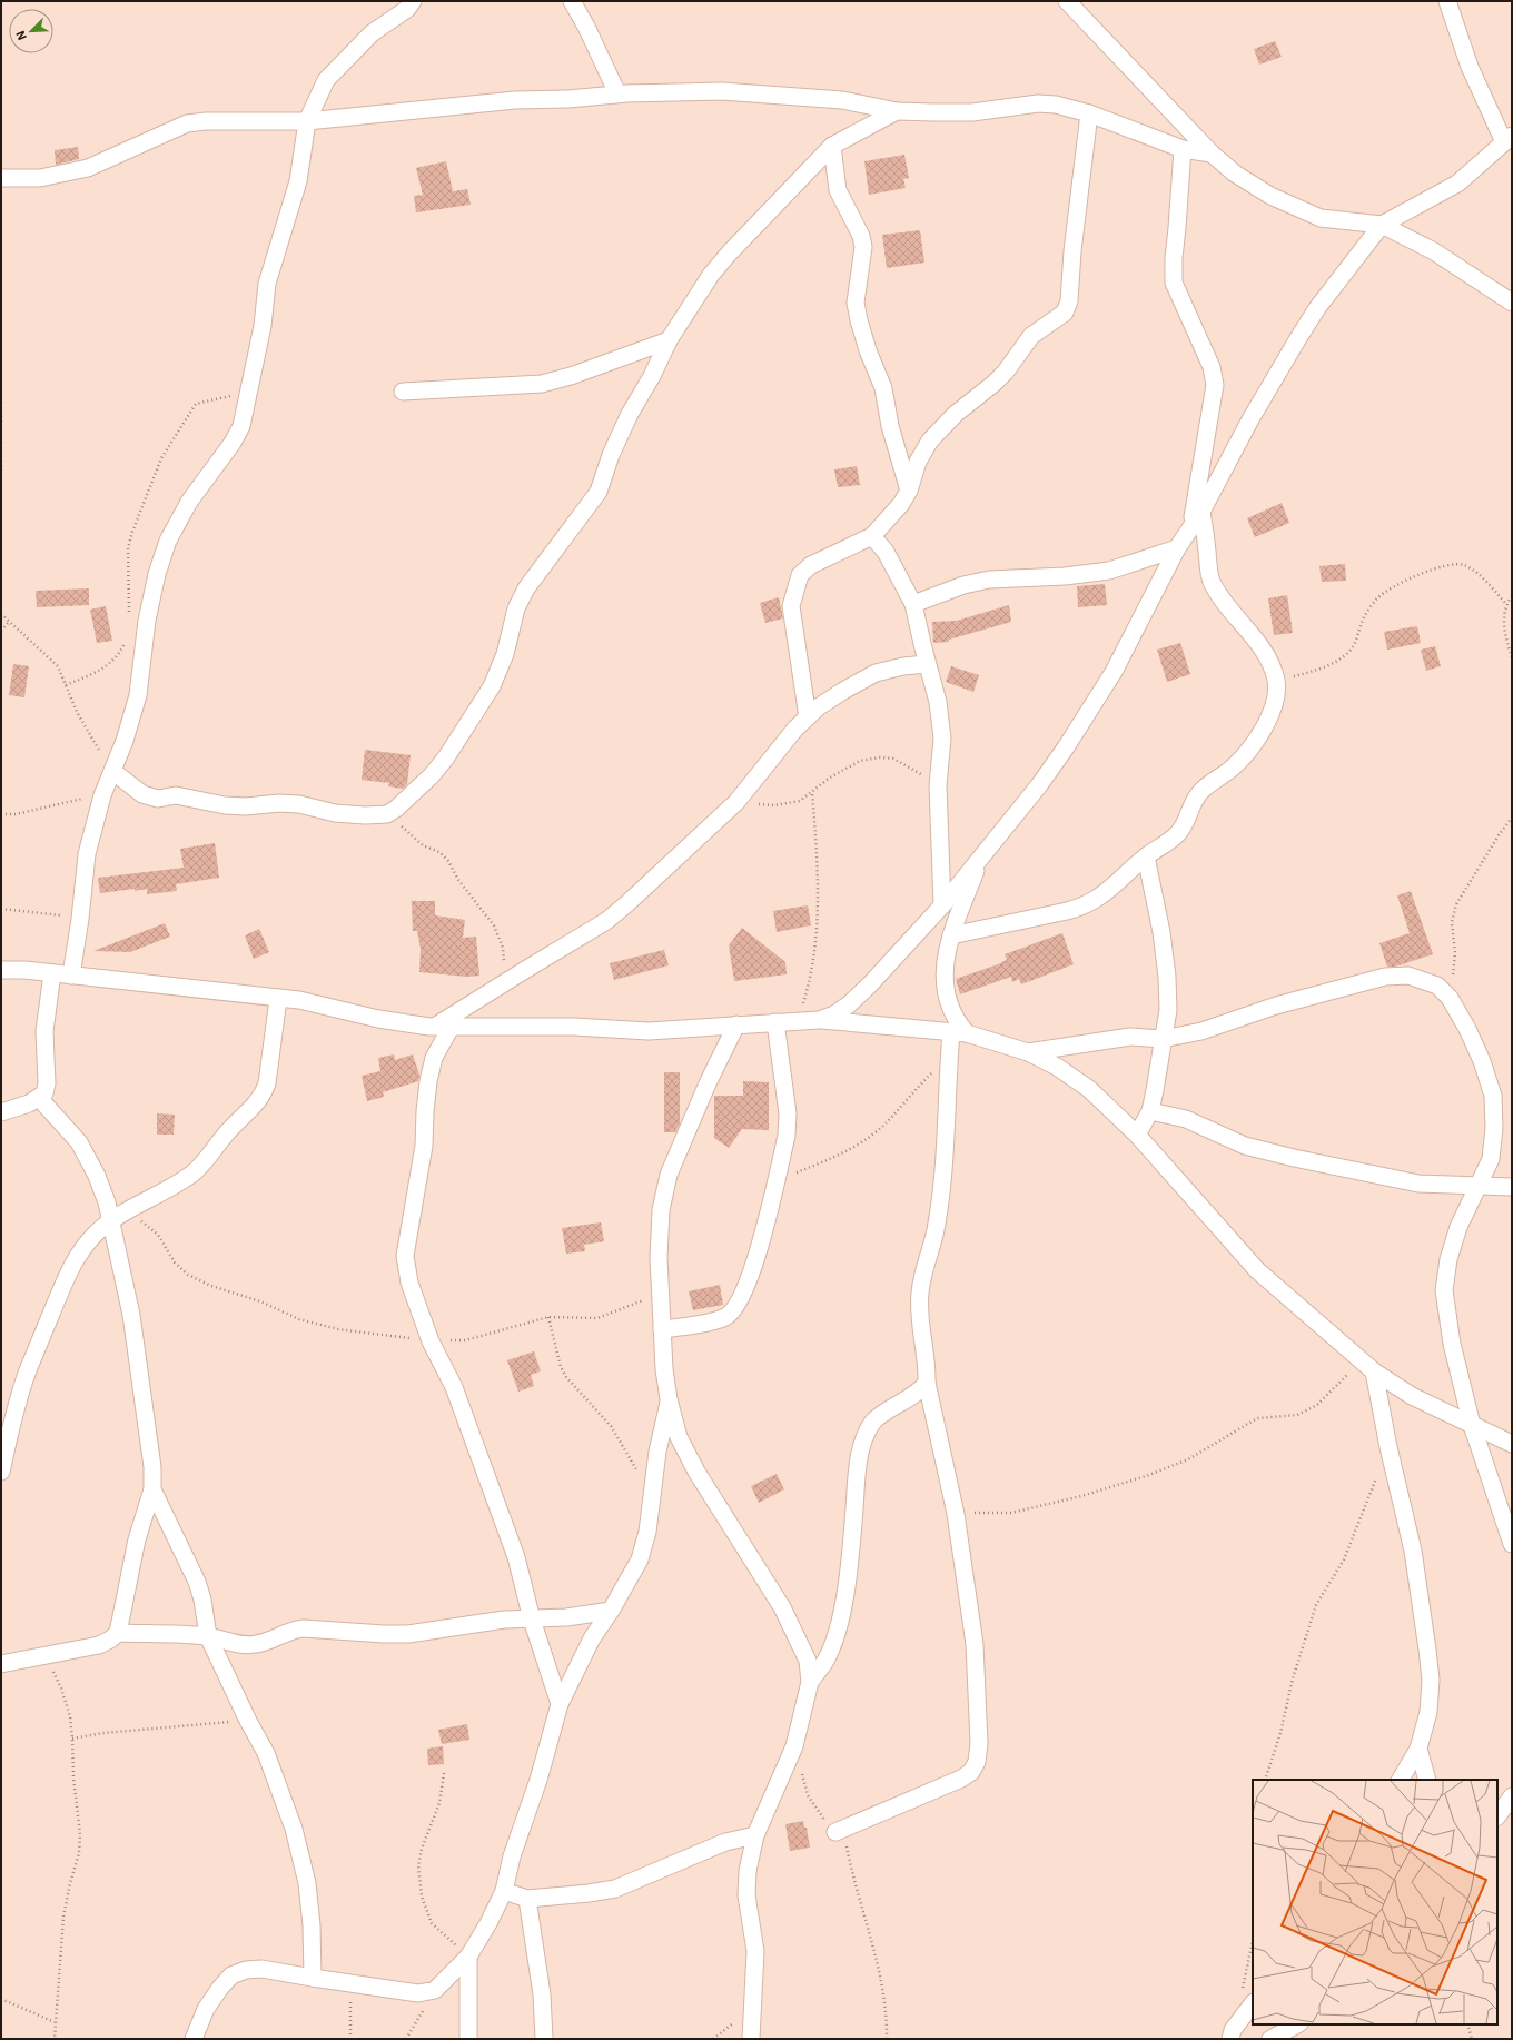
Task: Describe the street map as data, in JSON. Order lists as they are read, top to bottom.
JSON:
{
  "north": "bottom left"
}
